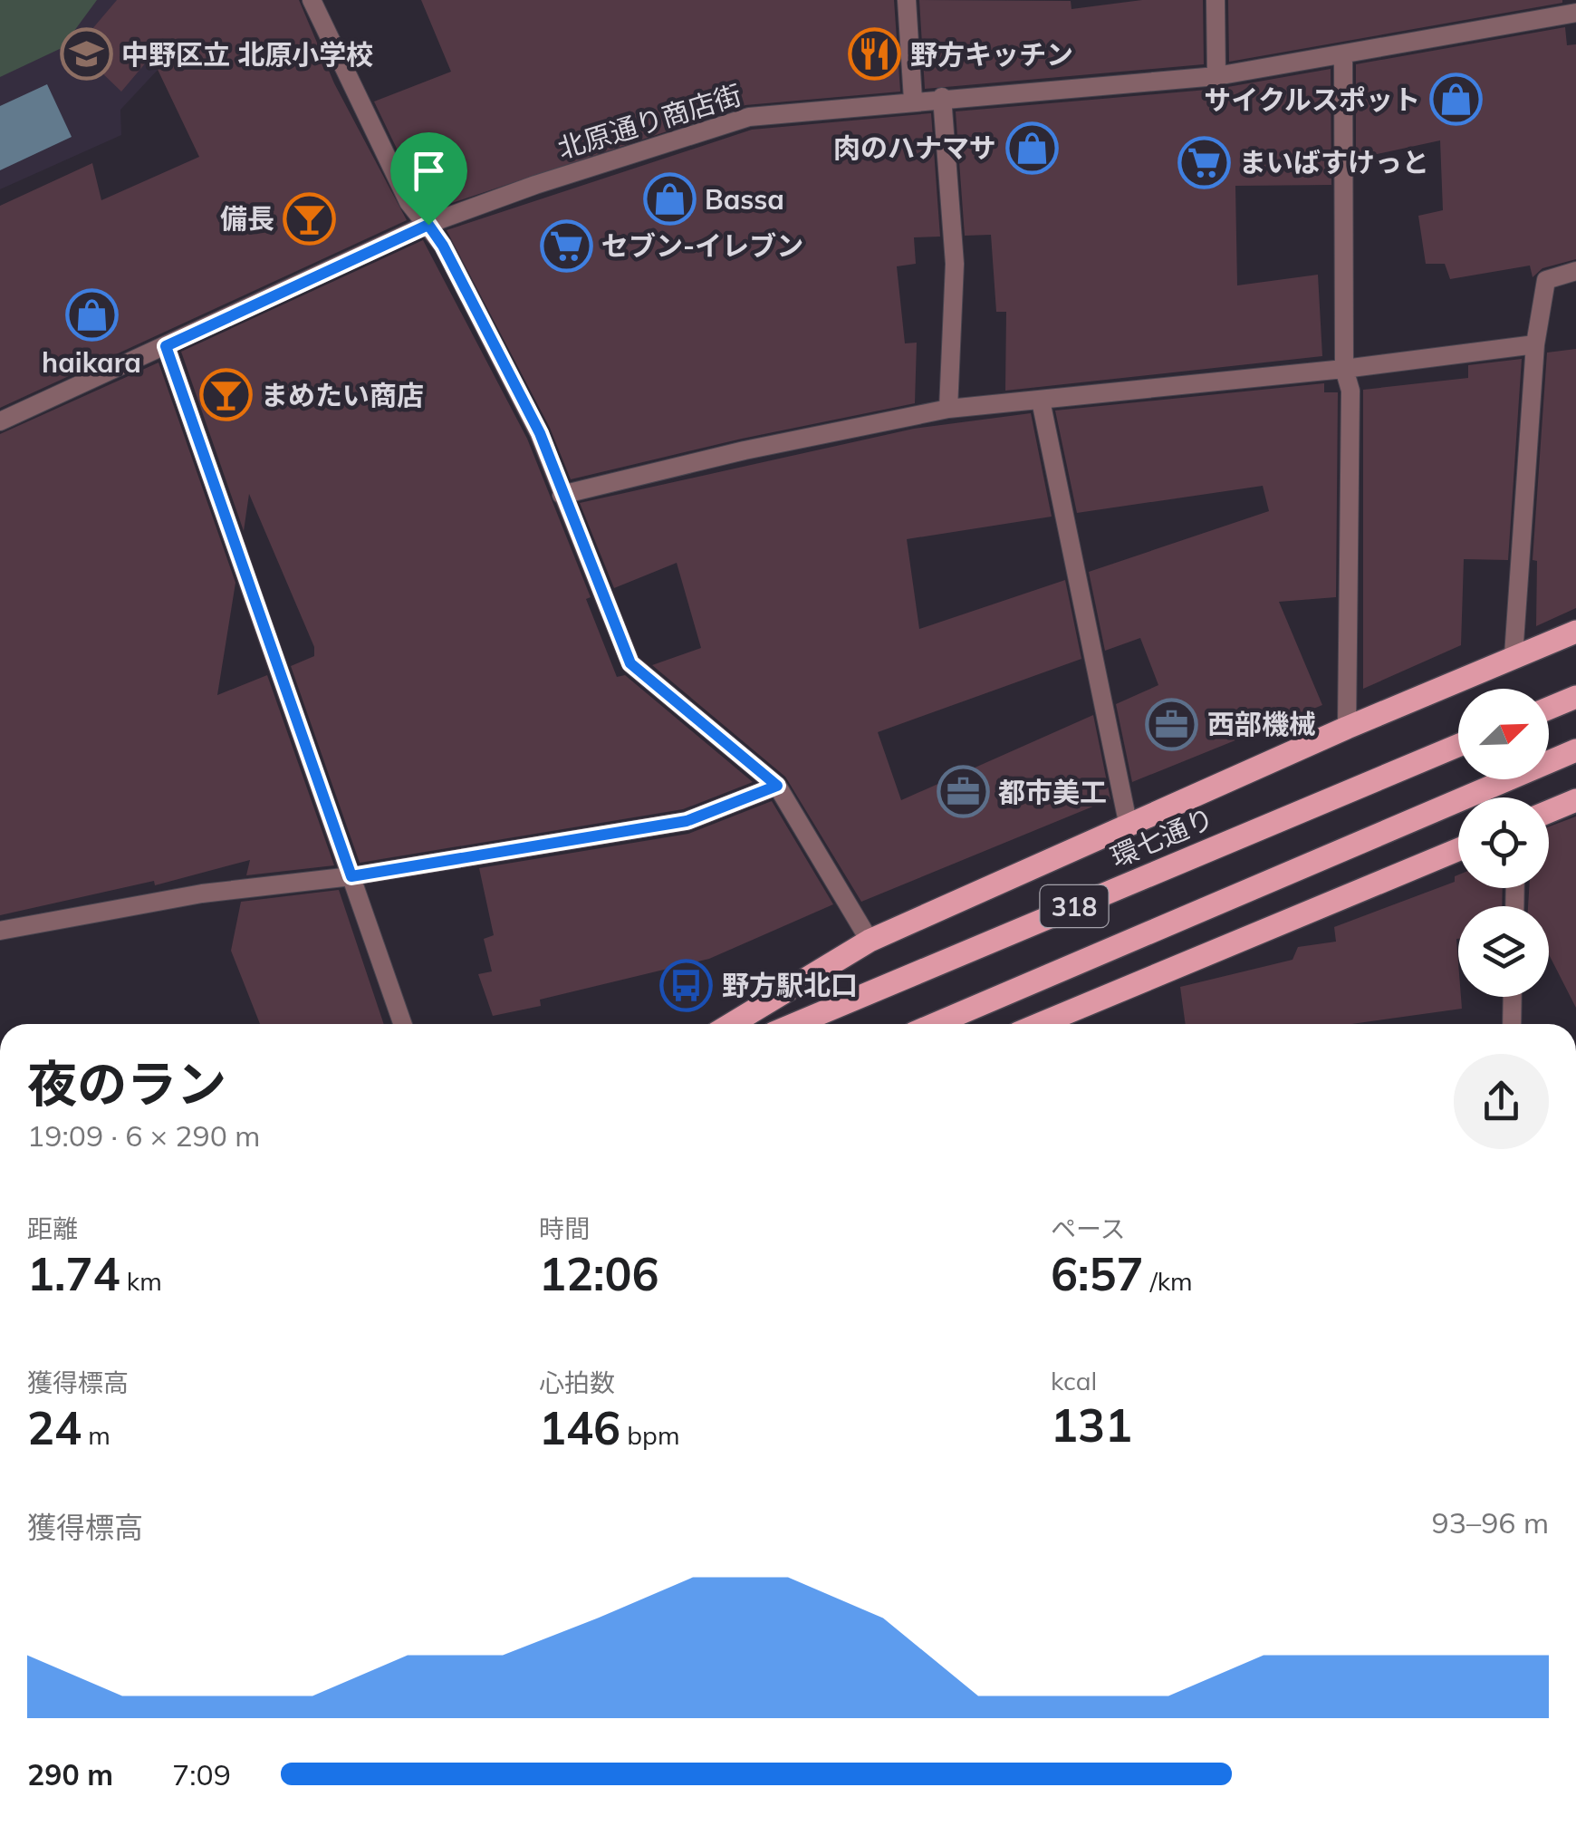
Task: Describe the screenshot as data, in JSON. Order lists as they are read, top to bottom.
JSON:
{
  "streets": {
    "main road": ["環七通り", "318"],
    "street": ["北原通り商店街"]
  },
  "places": {
    "school or university": ["中野区立 北原小学校"],
    "restaurant": ["野方キッチン"],
    "shop": [
      "サイクルスポット",
      "肉のハナマサ",
      "Bassa",
      "haikara"
    ],
    "supermarket": ["まいばすけっと", "セブン-イレブン"],
    "bar": ["備長", "まめたい商店"],
    "office": ["西部機械", "都市美工"],
    "bus stop": ["野方駅北口"]
  },
  "north": "top right",
  "page": {
    "heading": ["夜のラン", "19:09 · 6 × 290 m"],
    "stats": [
      ["距離", "1.74 km"],
      ["時間", "12:06"],
      ["ペース", "6:57 /km"],
      ["獲得標高", "24 m"],
      ["心拍数", "146 bpm"],
      ["kcal", "131"]
    ],
    "chart": ["獲得標高", "93–96 m"],
    "list": [
      {
        "name": "290 m",
        "note": "7:09"
      }
    ]
  }
}
